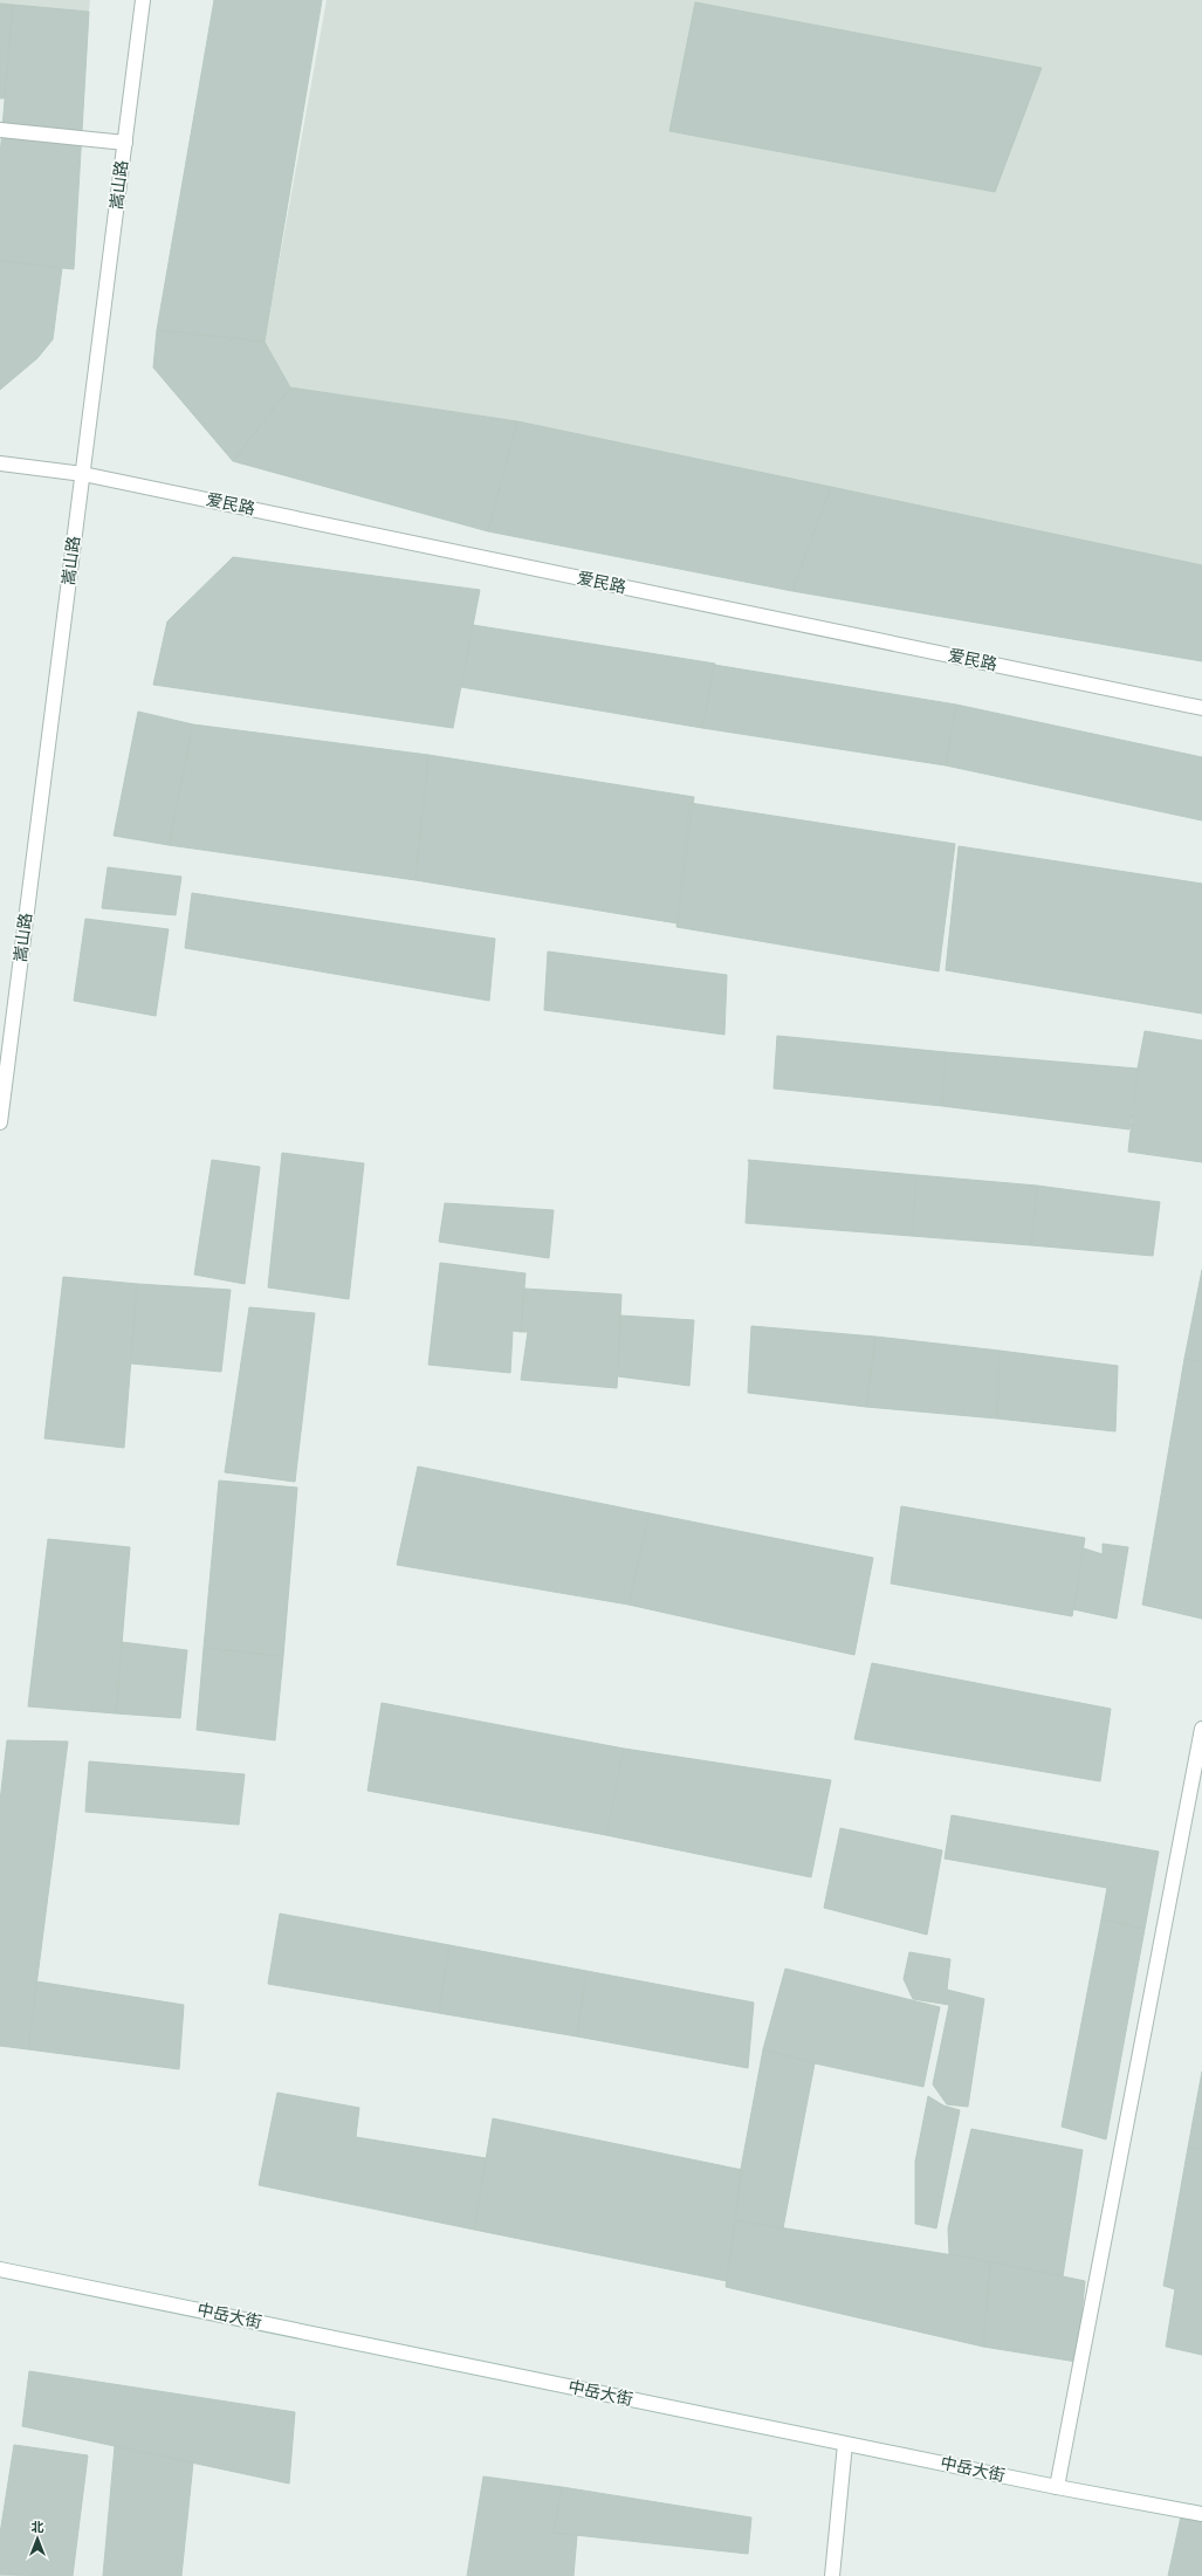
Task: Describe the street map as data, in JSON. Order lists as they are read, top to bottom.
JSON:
{
  "streets": {
    "street": ["嵩山路", "爱民路", "中岳大街"]
  },
  "crossings": [
    ["嵩山路", "爱民路"]
  ],
  "north": "top"
}
